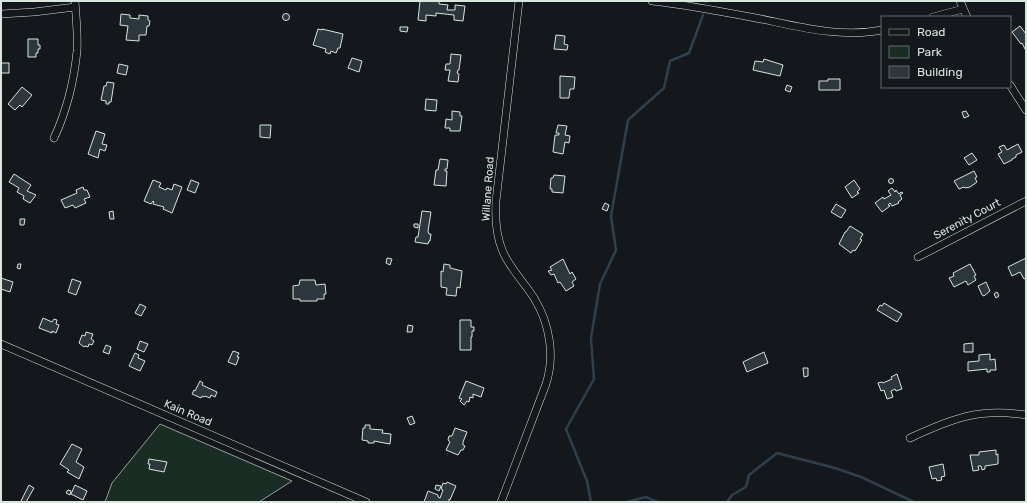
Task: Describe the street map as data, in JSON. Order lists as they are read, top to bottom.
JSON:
{
  "streets": {
    "street": ["Willane Road", "Serenity Court", "Kain Road"]
  },
  "legend": ["Road", "Park", "Building"]
}
